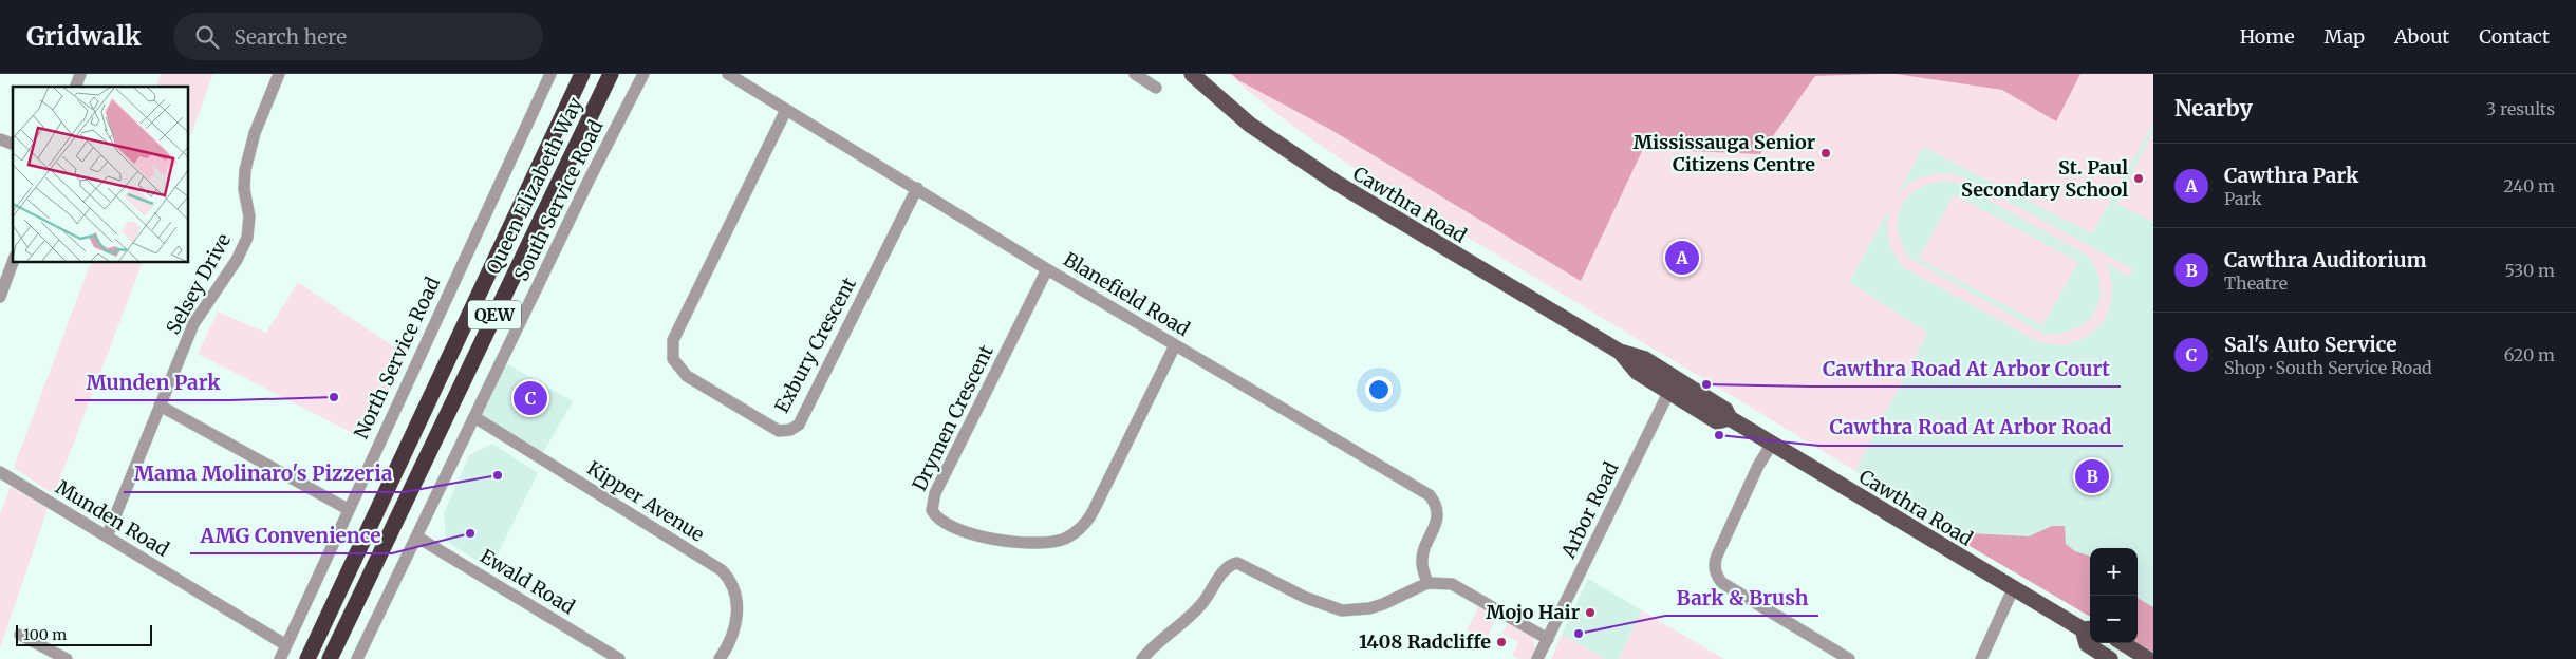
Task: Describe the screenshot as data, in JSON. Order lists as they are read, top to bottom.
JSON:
{
  "streets": {
    "highway": ["Queen Elizabeth Way", "QEW"],
    "main road": ["Cawthra Road"],
    "street": [
      "South Service Road",
      "Selsey Drive",
      "Blanefield Road",
      "Exbury Crescent",
      "North Service Road",
      "Drymen Crescent",
      "Kipper Avenue",
      "Arbor Road",
      "Munden Road",
      "Ewald Road"
    ]
  },
  "crossings": [
    ["South Service Road", "Kipper Avenue"],
    ["South Service Road", "Ewald Road"],
    ["Cawthra Road", "Arbor Road"],
    ["Selsey Drive", "Munden Road"],
    ["Blanefield Road", "Exbury Crescent"],
    ["Blanefield Road", "Drymen Crescent"],
    ["North Service Road", "Munden Road"]
  ],
  "places": [
    "Mississauga Senior Citizens Centre",
    "St. Paul Secondary School",
    "Cawthra Road At Arbor Court",
    "Munden Park",
    "Cawthra Road At Arbor Road",
    "Mama Molinaro's Pizzeria",
    "AMG Convenience",
    "Mojo Hair",
    "Bark & Brush",
    "1408 Radcliffe"
  ],
  "scale_bar": "100 m",
  "page": {
    "header": "Gridwalk",
    "search": "Search here",
    "nav": [
      "Home",
      "Map",
      "About",
      "Contact"
    ],
    "heading": ["Nearby", "3 results"],
    "list": [
      {
        "mark": "A",
        "name": "Cawthra Park",
        "note": "Park",
        "value": "240 m"
      },
      {
        "mark": "B",
        "name": "Cawthra Auditorium",
        "note": "Theatre",
        "value": "530 m"
      },
      {
        "mark": "C",
        "name": "Sal's Auto Service",
        "note": "Shop · South Service Road",
        "value": "620 m"
      }
    ],
    "pins": ["A", "C", "B"],
    "map_buttons": ["+", "−"],
    "scale": "100 m"
  }
}
